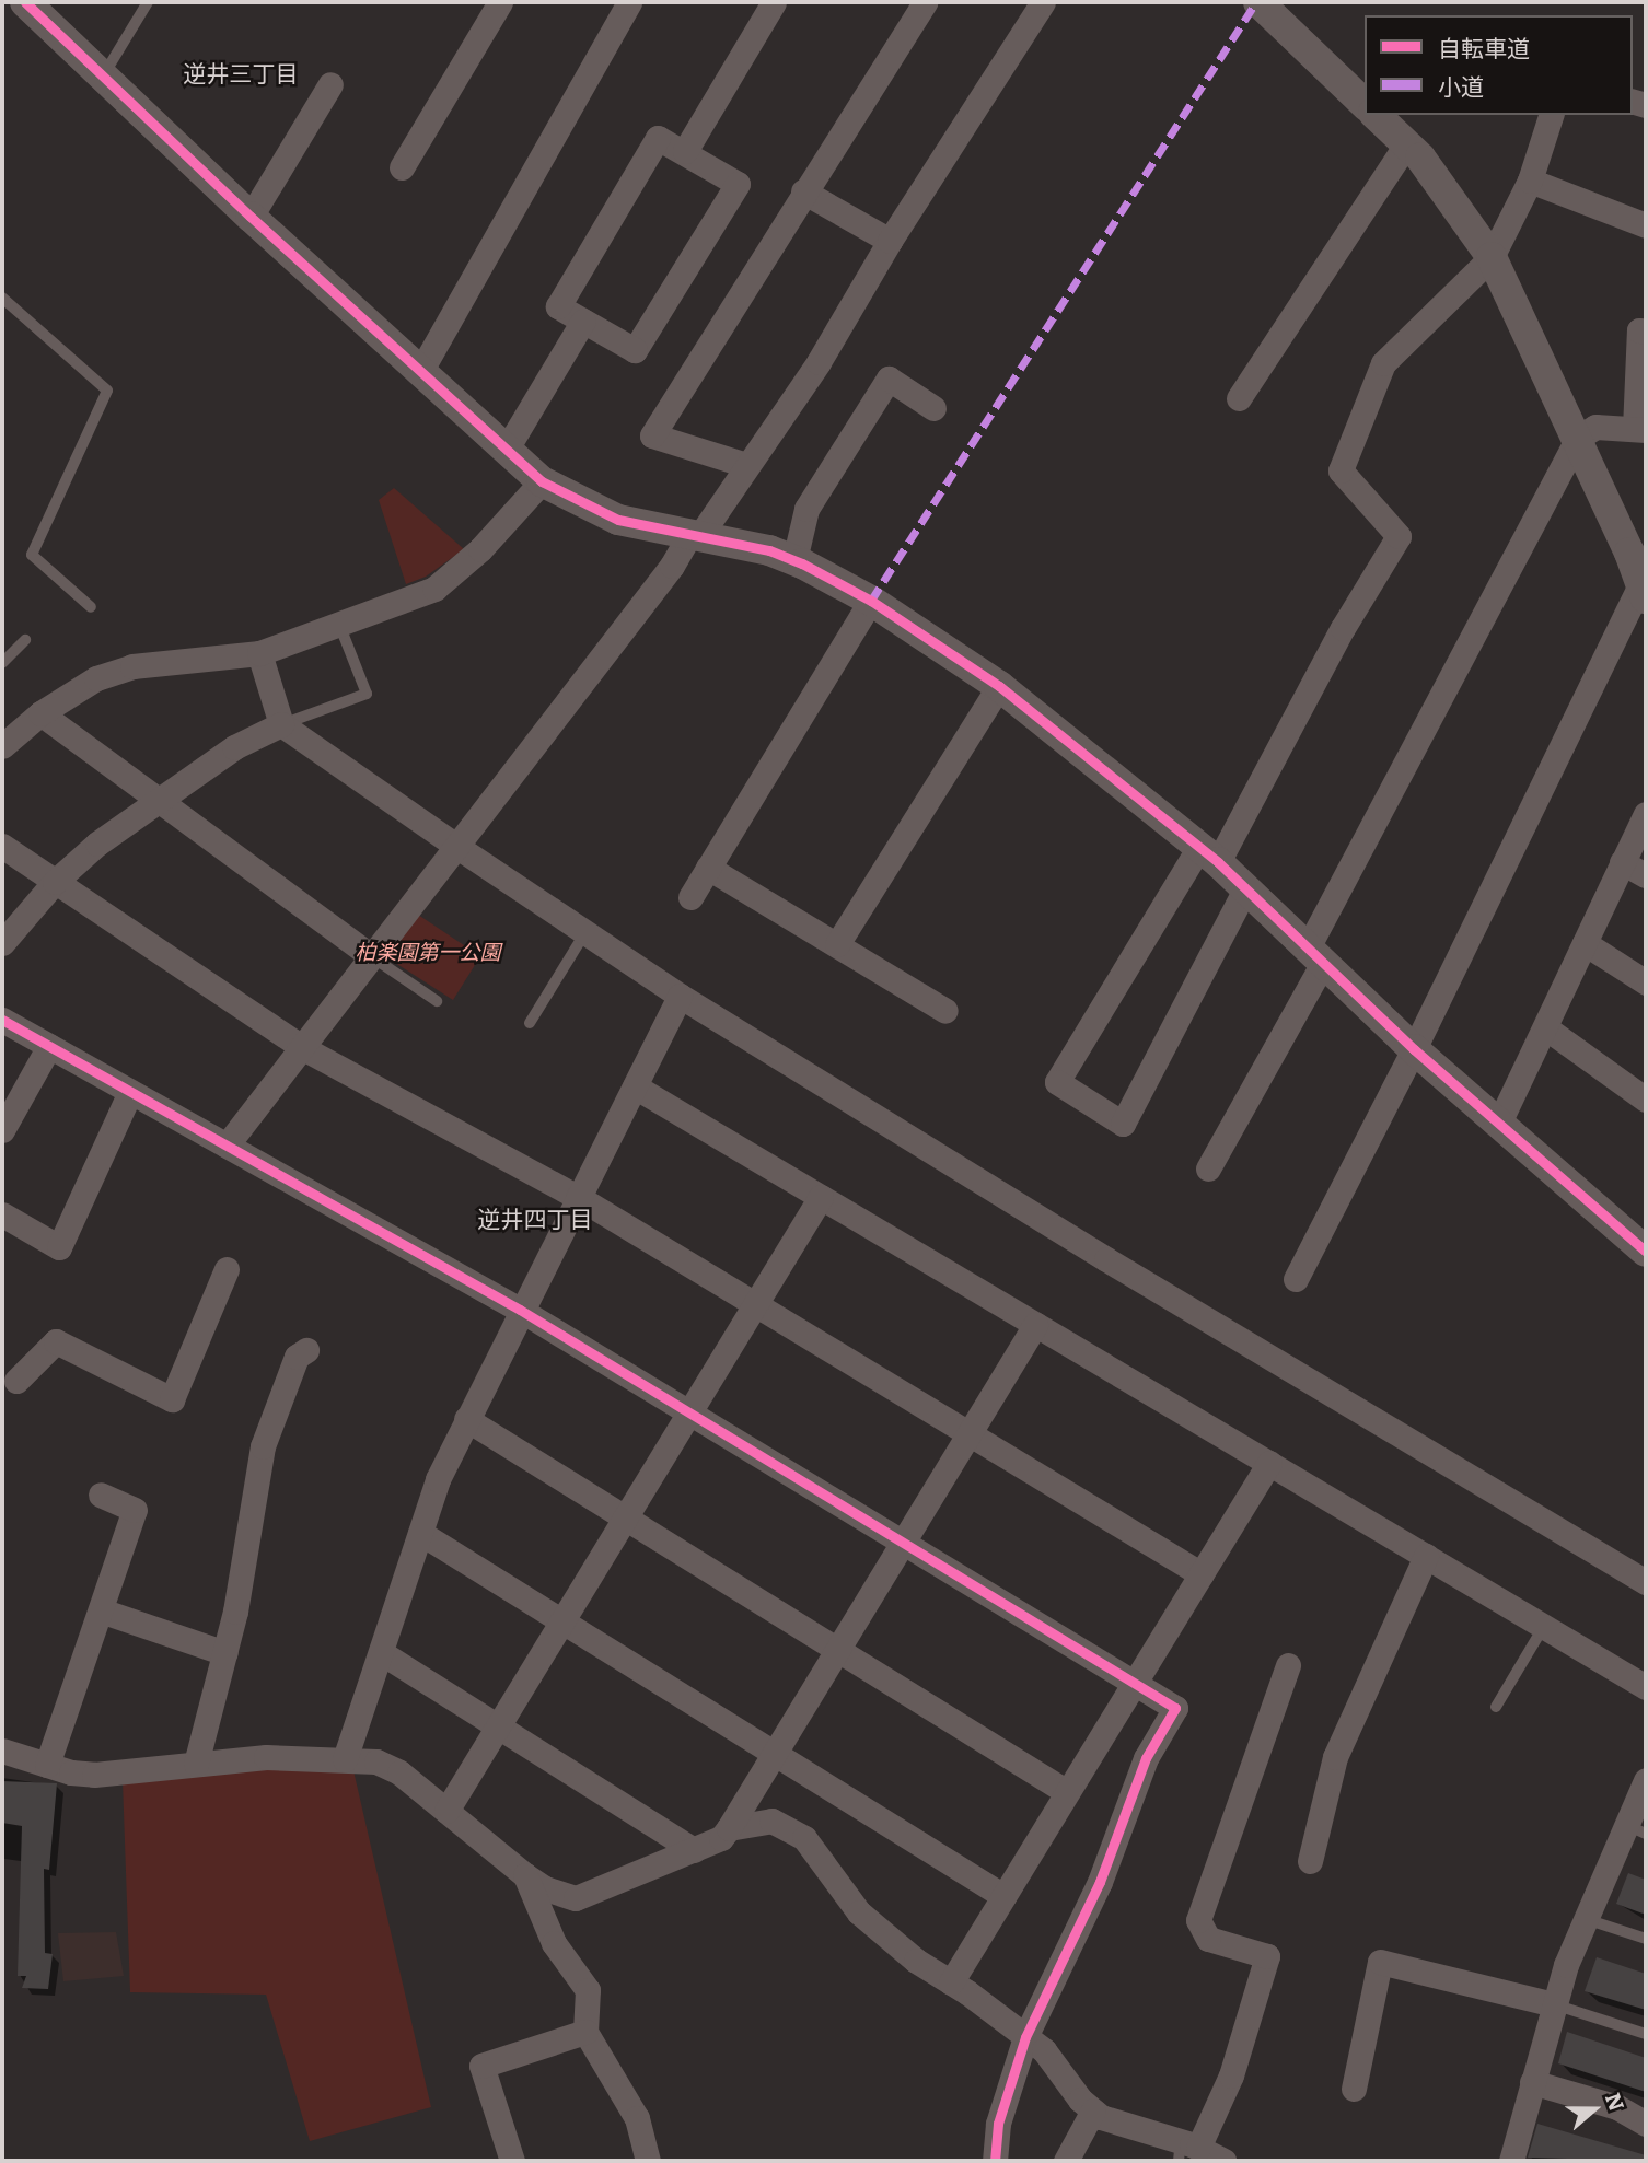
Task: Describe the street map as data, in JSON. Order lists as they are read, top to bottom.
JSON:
{
  "districts": ["逆井三丁目", "逆井四丁目"],
  "parks": ["柏楽園第一公園"],
  "legend": ["自転車道", "小道"],
  "north": "right"
}
